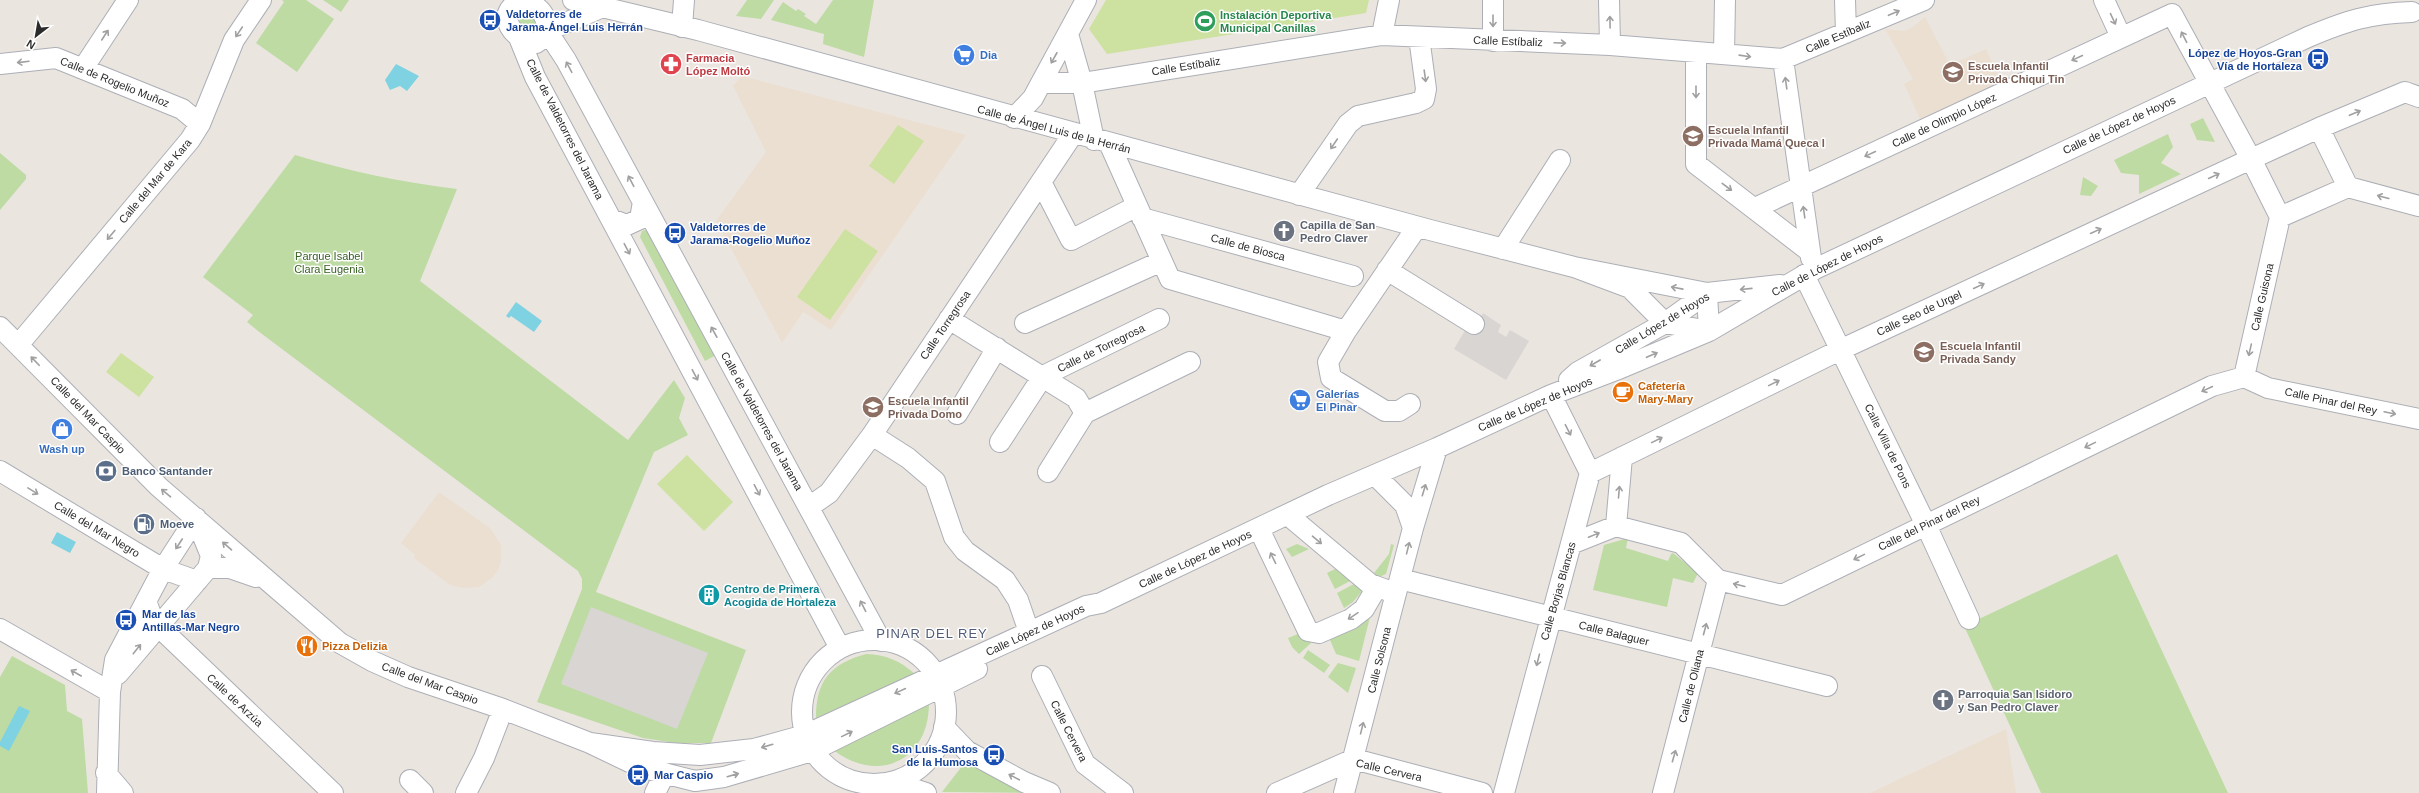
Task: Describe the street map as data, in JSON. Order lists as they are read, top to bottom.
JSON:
{
  "streets": {
    "street": [
      "Calle Estíbaliz",
      "Calle de Rogelio Muñoz",
      "Calle de Olimpio López",
      "Calle de López de Hoyos",
      "Calle de Valdetorres del Jarama",
      "Calle de Ángel Luis de la Herrán",
      "Calle del Mar de Kara",
      "Calle de Biosca",
      "Calle Guisona",
      "Calle Seo de Urgel",
      "Calle López de Hoyos",
      "Calle Torregrosa",
      "Calle de Torregrosa",
      "Calle Pinar del Rey",
      "Calle del Mar Caspio",
      "Calle Villa de Pons",
      "Calle del Pinar del Rey",
      "Calle del Mar Negro",
      "Calle Borjas Blancas",
      "Calle Balaguer",
      "Calle Solsona",
      "Calle de Oliana",
      "Calle de Arzúa",
      "Calle Cervera"
    ]
  },
  "crossings": [
    ["Calle Estíbaliz", "Calle Villa de Pons"],
    ["Calle de Rogelio Muñoz", "Calle del Mar de Kara"],
    ["Calle de Olimpio López", "Calle de López de Hoyos"],
    ["Calle de Olimpio López", "Calle Villa de Pons"],
    ["Calle de López de Hoyos", "Calle López de Hoyos"],
    ["Calle de López de Hoyos", "Calle Villa de Pons"],
    ["Calle de López de Hoyos", "Calle Solsona"],
    ["Calle de Valdetorres del Jarama", "Calle Torregrosa"],
    ["Calle de Ángel Luis de la Herrán", "Calle López de Hoyos"],
    ["Calle de Ángel Luis de la Herrán", "Calle Torregrosa"],
    ["Calle del Mar de Kara", "Calle del Mar Caspio"],
    ["Calle Guisona", "Calle Pinar del Rey"],
    ["Calle Guisona", "Calle del Pinar del Rey"],
    ["Calle Seo de Urgel", "Calle Villa de Pons"],
    ["Calle Seo de Urgel", "Calle Borjas Blancas"],
    ["Calle López de Hoyos", "Calle del Mar Caspio"],
    ["Calle Torregrosa", "Calle de Torregrosa"],
    ["Calle Pinar del Rey", "Calle del Pinar del Rey"],
    ["Calle del Mar Caspio", "Calle del Mar Negro"],
    ["Calle Villa de Pons", "Calle del Pinar del Rey"],
    ["Calle del Pinar del Rey", "Calle de Oliana"],
    ["Calle Borjas Blancas", "Calle Balaguer"],
    ["Calle Balaguer", "Calle Solsona"],
    ["Calle Balaguer", "Calle de Oliana"],
    ["Calle Solsona", "Calle Cervera"]
  ],
  "one_way": [
    "Calle de Rogelio Muñoz",
    "Calle de Olimpio López",
    "Calle del Mar de Kara",
    "Calle Guisona",
    "Calle Seo de Urgel",
    "Calle Pinar del Rey",
    "Calle del Pinar del Rey",
    "Calle Borjas Blancas",
    "Calle Solsona",
    "Calle de Oliana"
  ],
  "districts": ["PINAR DEL REY"],
  "parks": ["Parque Isabel Clara Eugenia"],
  "places": {
    "bus stop": [
      "Valdetorres de Jarama-Ángel Luis Herrán",
      "López de Hoyos-Gran Vía de Hortaleza",
      "Valdetorres de Jarama-Rogelio Muñoz",
      "Mar de las Antillas-Mar Negro",
      "San Luis-Santos de la Humosa",
      "Mar Caspio"
    ],
    "sports": ["Instalación Deportiva Municipal Canillas"],
    "supermarket": ["Dia", "Galerías El Pinar"],
    "pharmacy": ["Farmacia López Moltó"],
    "school or university": [
      "Escuela Infantil Privada Chiqui Tin",
      "Escuela Infantil Privada Mamá Queca I",
      "Escuela Infantil Privada Sandy",
      "Escuela Infantil Privada Domo"
    ],
    "church": ["Capilla de San Pedro Claver", "Parroquia San Isidoro y San Pedro Claver"],
    "cafe": ["Cafetería Mary-Mary"],
    "shop": ["Wash up"],
    "bank": ["Banco Santander"],
    "fuel station": ["Moeve"],
    "building": ["Centro de Primera Acogida de Hortaleza"],
    "restaurant": ["Pizza Delizia"]
  },
  "north": "bottom left"
}
